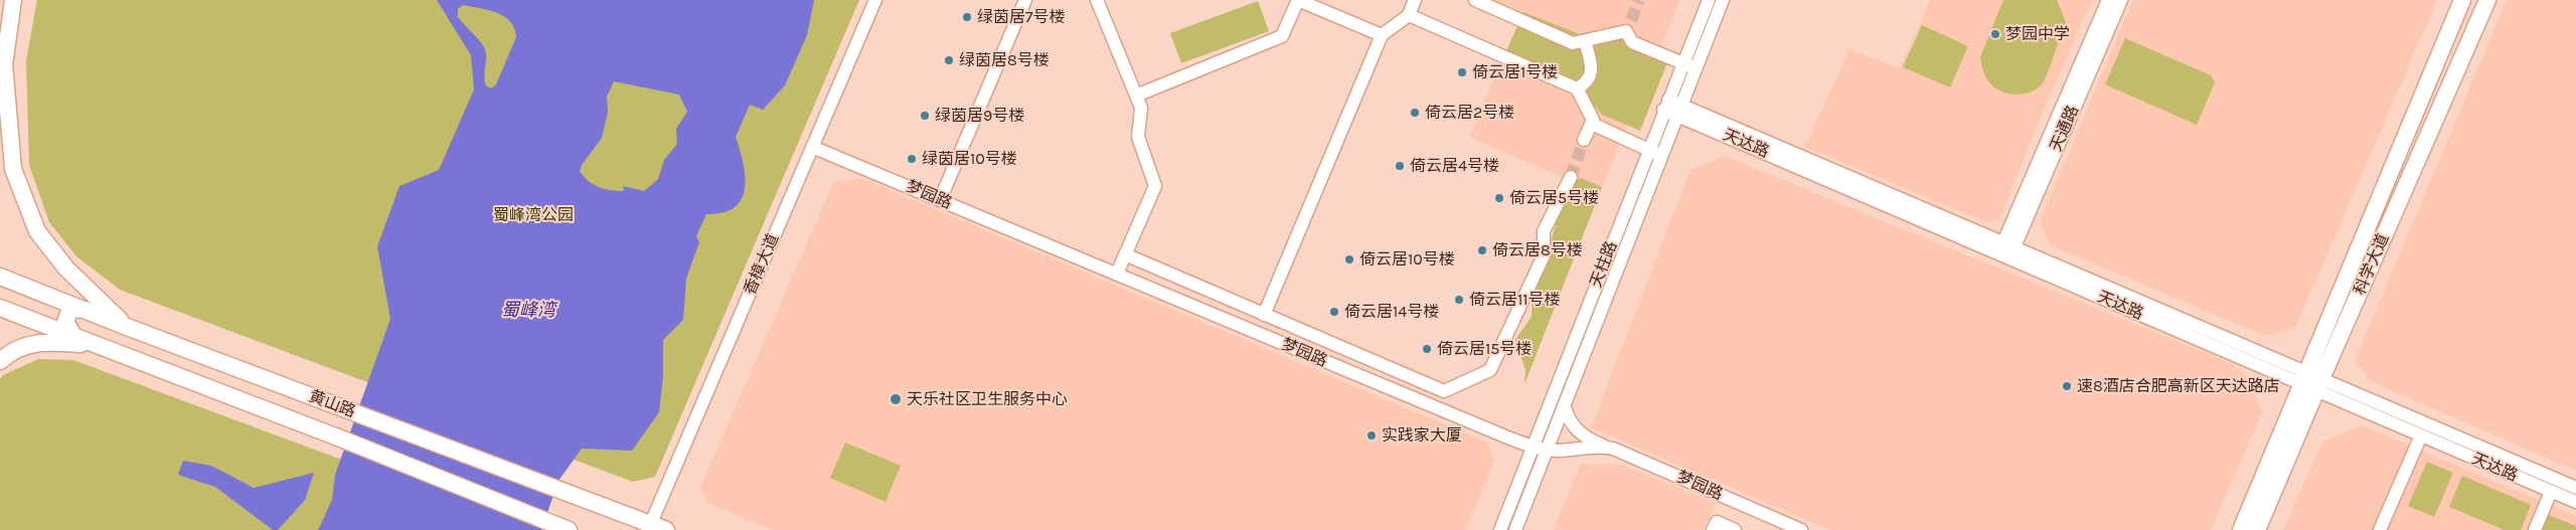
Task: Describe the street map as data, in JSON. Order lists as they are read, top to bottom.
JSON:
{
  "streets": {
    "main road": ["科学大道", "黄山路"],
    "street": [
      "天通路",
      "天达路",
      "梦园路",
      "香樟大道",
      "天柱路"
    ]
  },
  "crossings": [
    ["天通路", "天达路"],
    ["天达路", "天柱路"],
    ["天达路", "科学大道"],
    ["梦园路", "香樟大道"],
    ["梦园路", "天柱路"],
    ["香樟大道", "黄山路"]
  ],
  "water": ["蜀峰湾"],
  "parks": ["蜀峰湾公园"],
  "places": [
    "绿茵居7号楼",
    "梦园中学",
    "绿茵居8号楼",
    "倚云居1号楼",
    "倚云居2号楼",
    "绿茵居9号楼",
    "绿茵居10号楼",
    "倚云居4号楼",
    "倚云居5号楼",
    "倚云居8号楼",
    "倚云居10号楼",
    "倚云居11号楼",
    "倚云居14号楼",
    "倚云居15号楼",
    "速8酒店合肥高新区天达路店",
    "天乐社区卫生服务中心",
    "实践家大厦"
  ]
}
